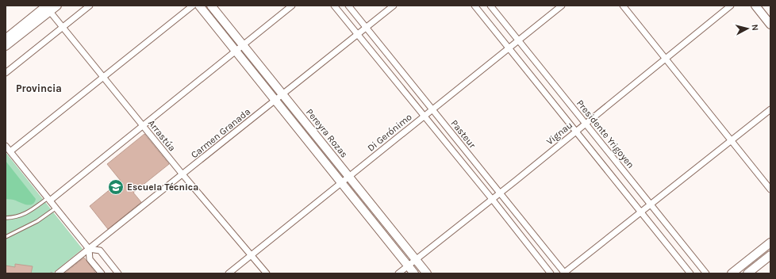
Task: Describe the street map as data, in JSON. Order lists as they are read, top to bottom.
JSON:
{
  "streets": {
    "street": [
      "Di Gerónimo",
      "Carmen Granada",
      "Pereyra Rozas",
      "Vignau",
      "Pasteur",
      "Presidente Yrigoyen",
      "Arrastúa"
    ]
  },
  "crossings": [
    ["Di Gerónimo", "Pereyra Rozas"],
    ["Di Gerónimo", "Pasteur"],
    ["Di Gerónimo", "Presidente Yrigoyen"],
    ["Di Gerónimo", "Arrastúa"],
    ["Carmen Granada", "Pereyra Rozas"],
    ["Carmen Granada", "Pasteur"],
    ["Carmen Granada", "Arrastúa"],
    ["Pereyra Rozas", "Vignau"],
    ["Vignau", "Pasteur"],
    ["Vignau", "Presidente Yrigoyen"]
  ],
  "districts": ["Provincia"],
  "places": {
    "school or university": ["Escuela Técnica"]
  },
  "north": "right"
}
